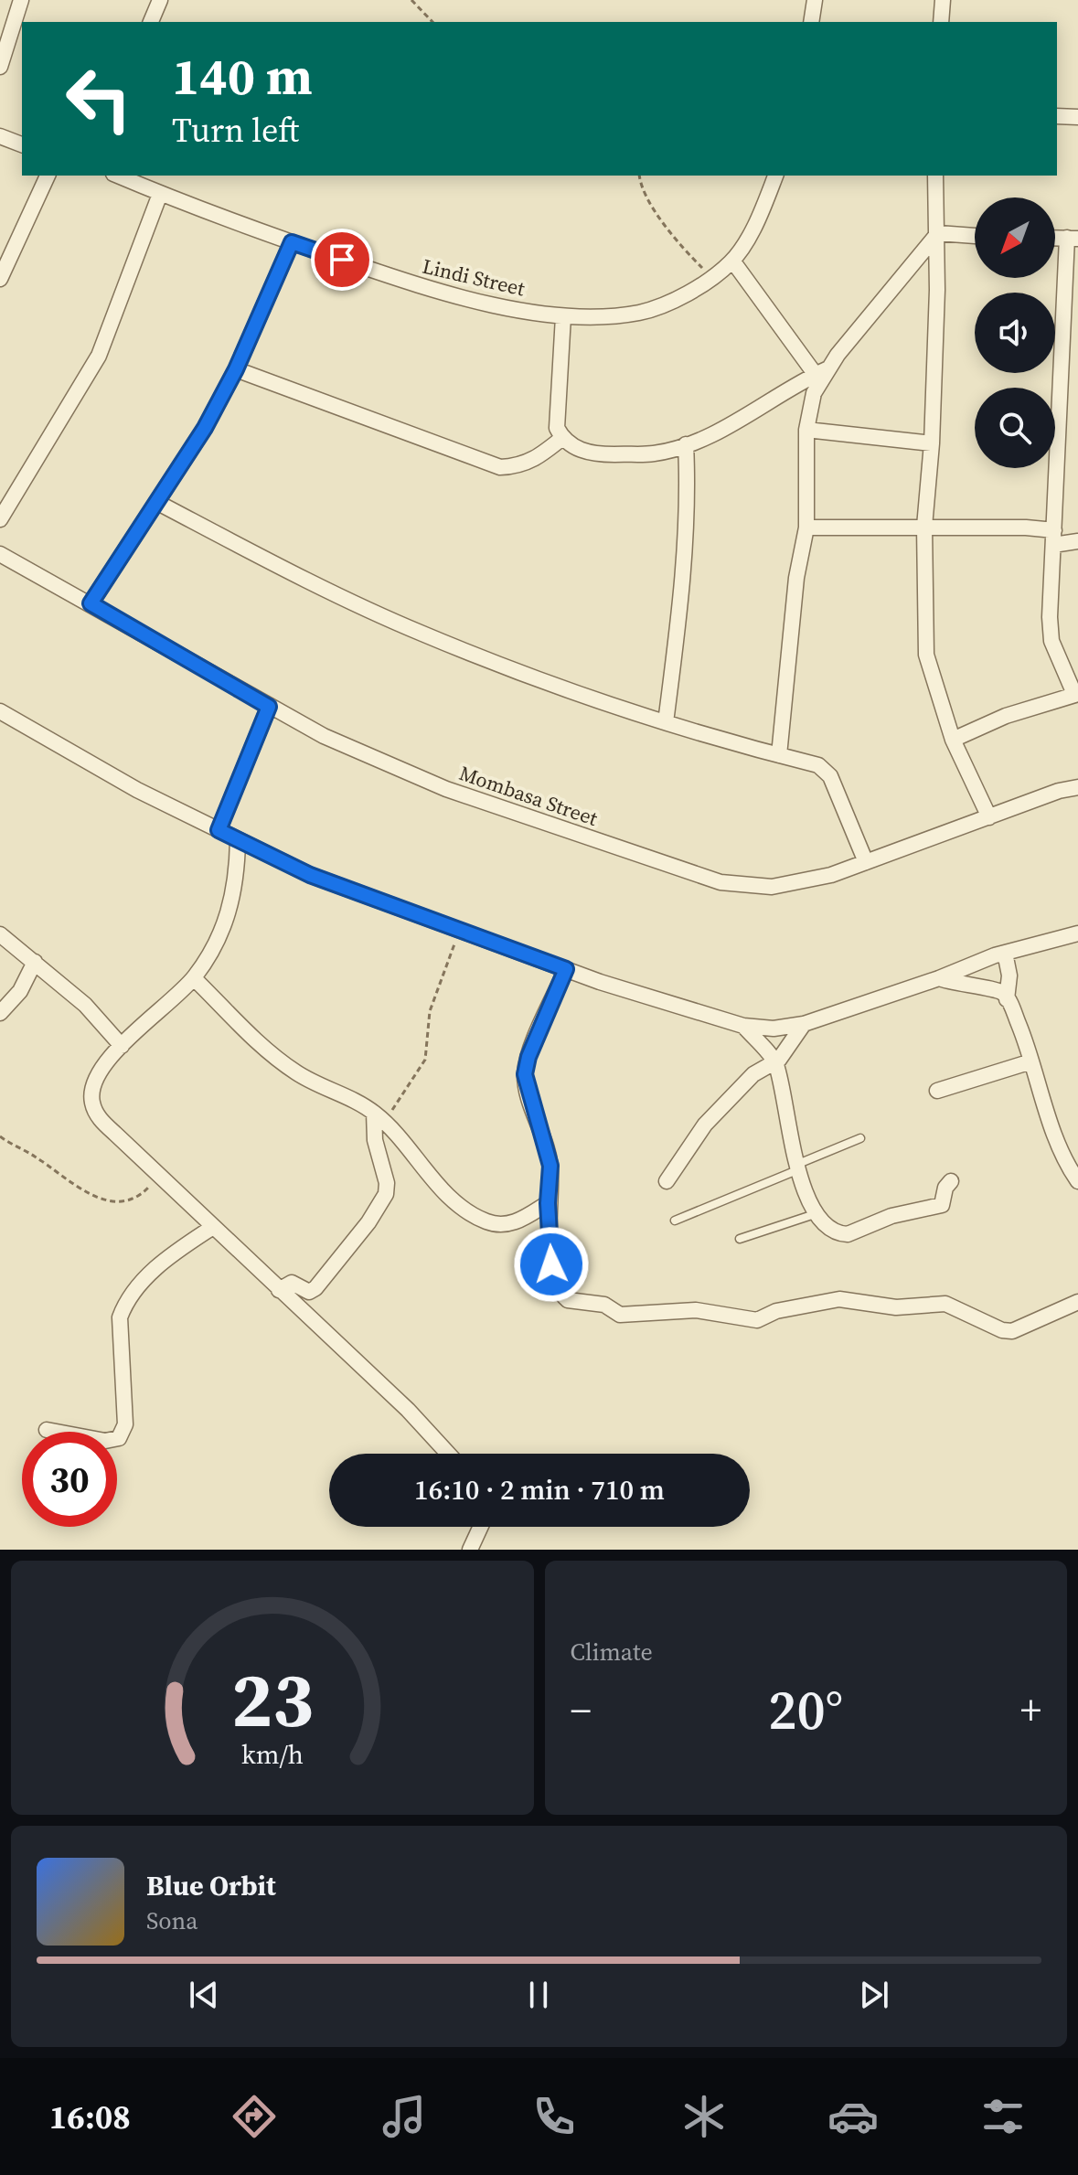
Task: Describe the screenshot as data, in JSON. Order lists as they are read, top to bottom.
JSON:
{
  "streets": {
    "street": ["Lindi Street", "Mombasa Street"]
  },
  "north": "bottom left",
  "page": {
    "turn": ["140 m", "Turn left"],
    "limit": "30",
    "trip": "16:10 · 2 min · 710 m",
    "tile": "Climate",
    "heat": ["−", "20°", "+"],
    "song": ["Blue Orbit", "Sona"],
    "tabs": "16:08",
    "gauge": ["23", "km/h"]
  }
}
